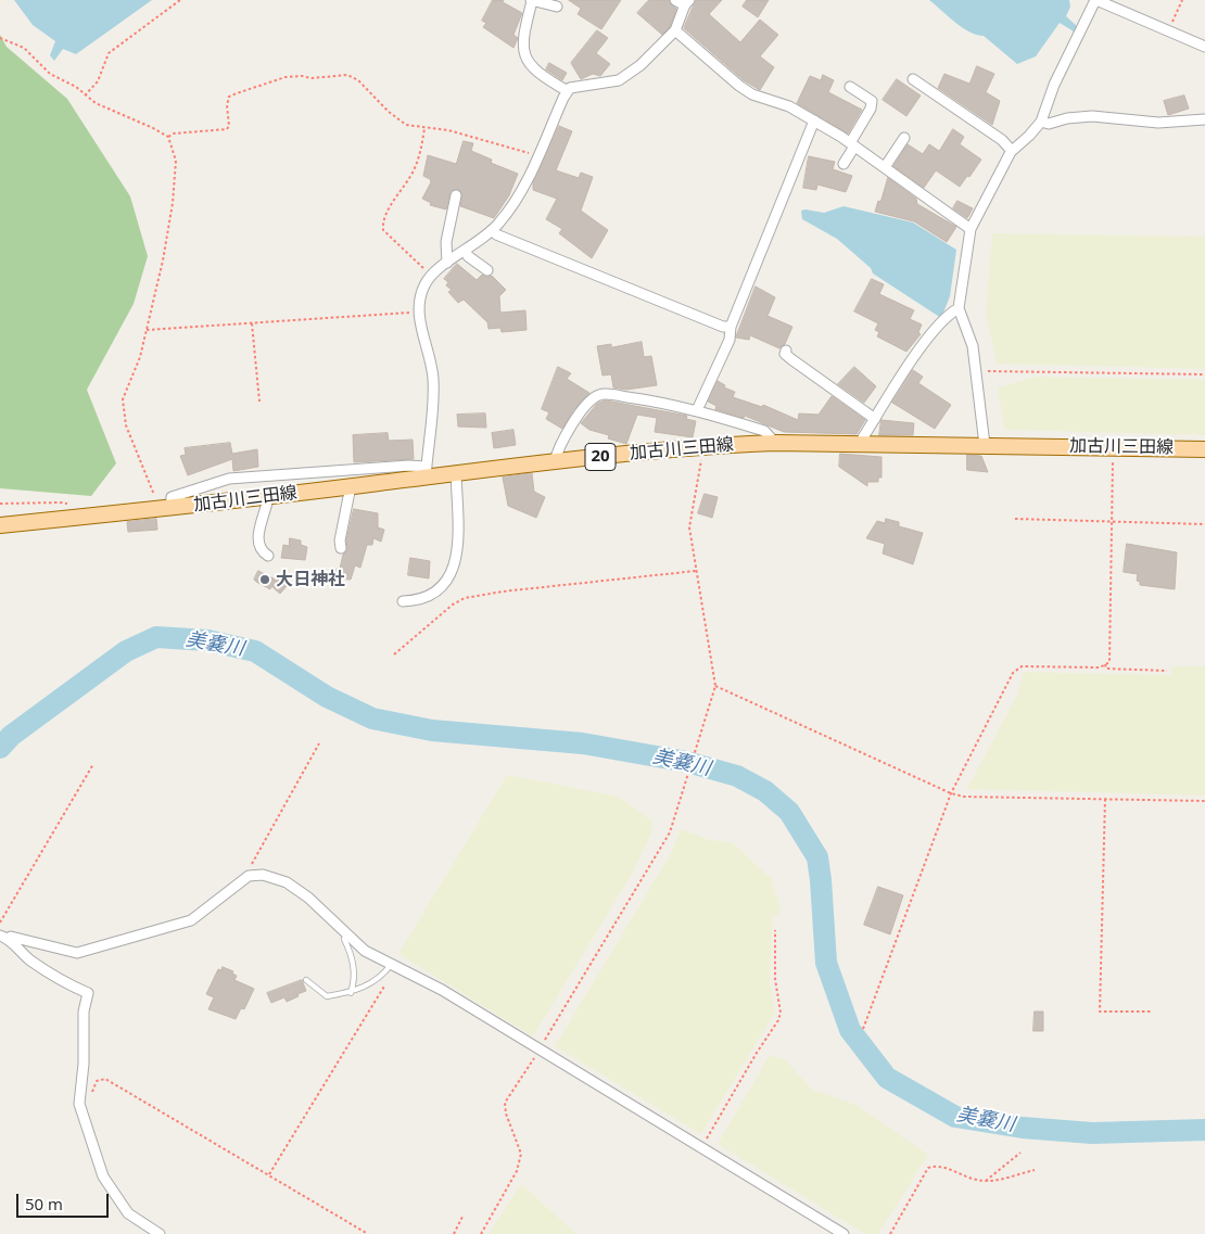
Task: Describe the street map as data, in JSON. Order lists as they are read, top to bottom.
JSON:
{
  "streets": {
    "main road": ["加古川三田線", "20"]
  },
  "water": ["美嚢川"],
  "places": ["大日神社"],
  "scale_bar": "50 m"
}
